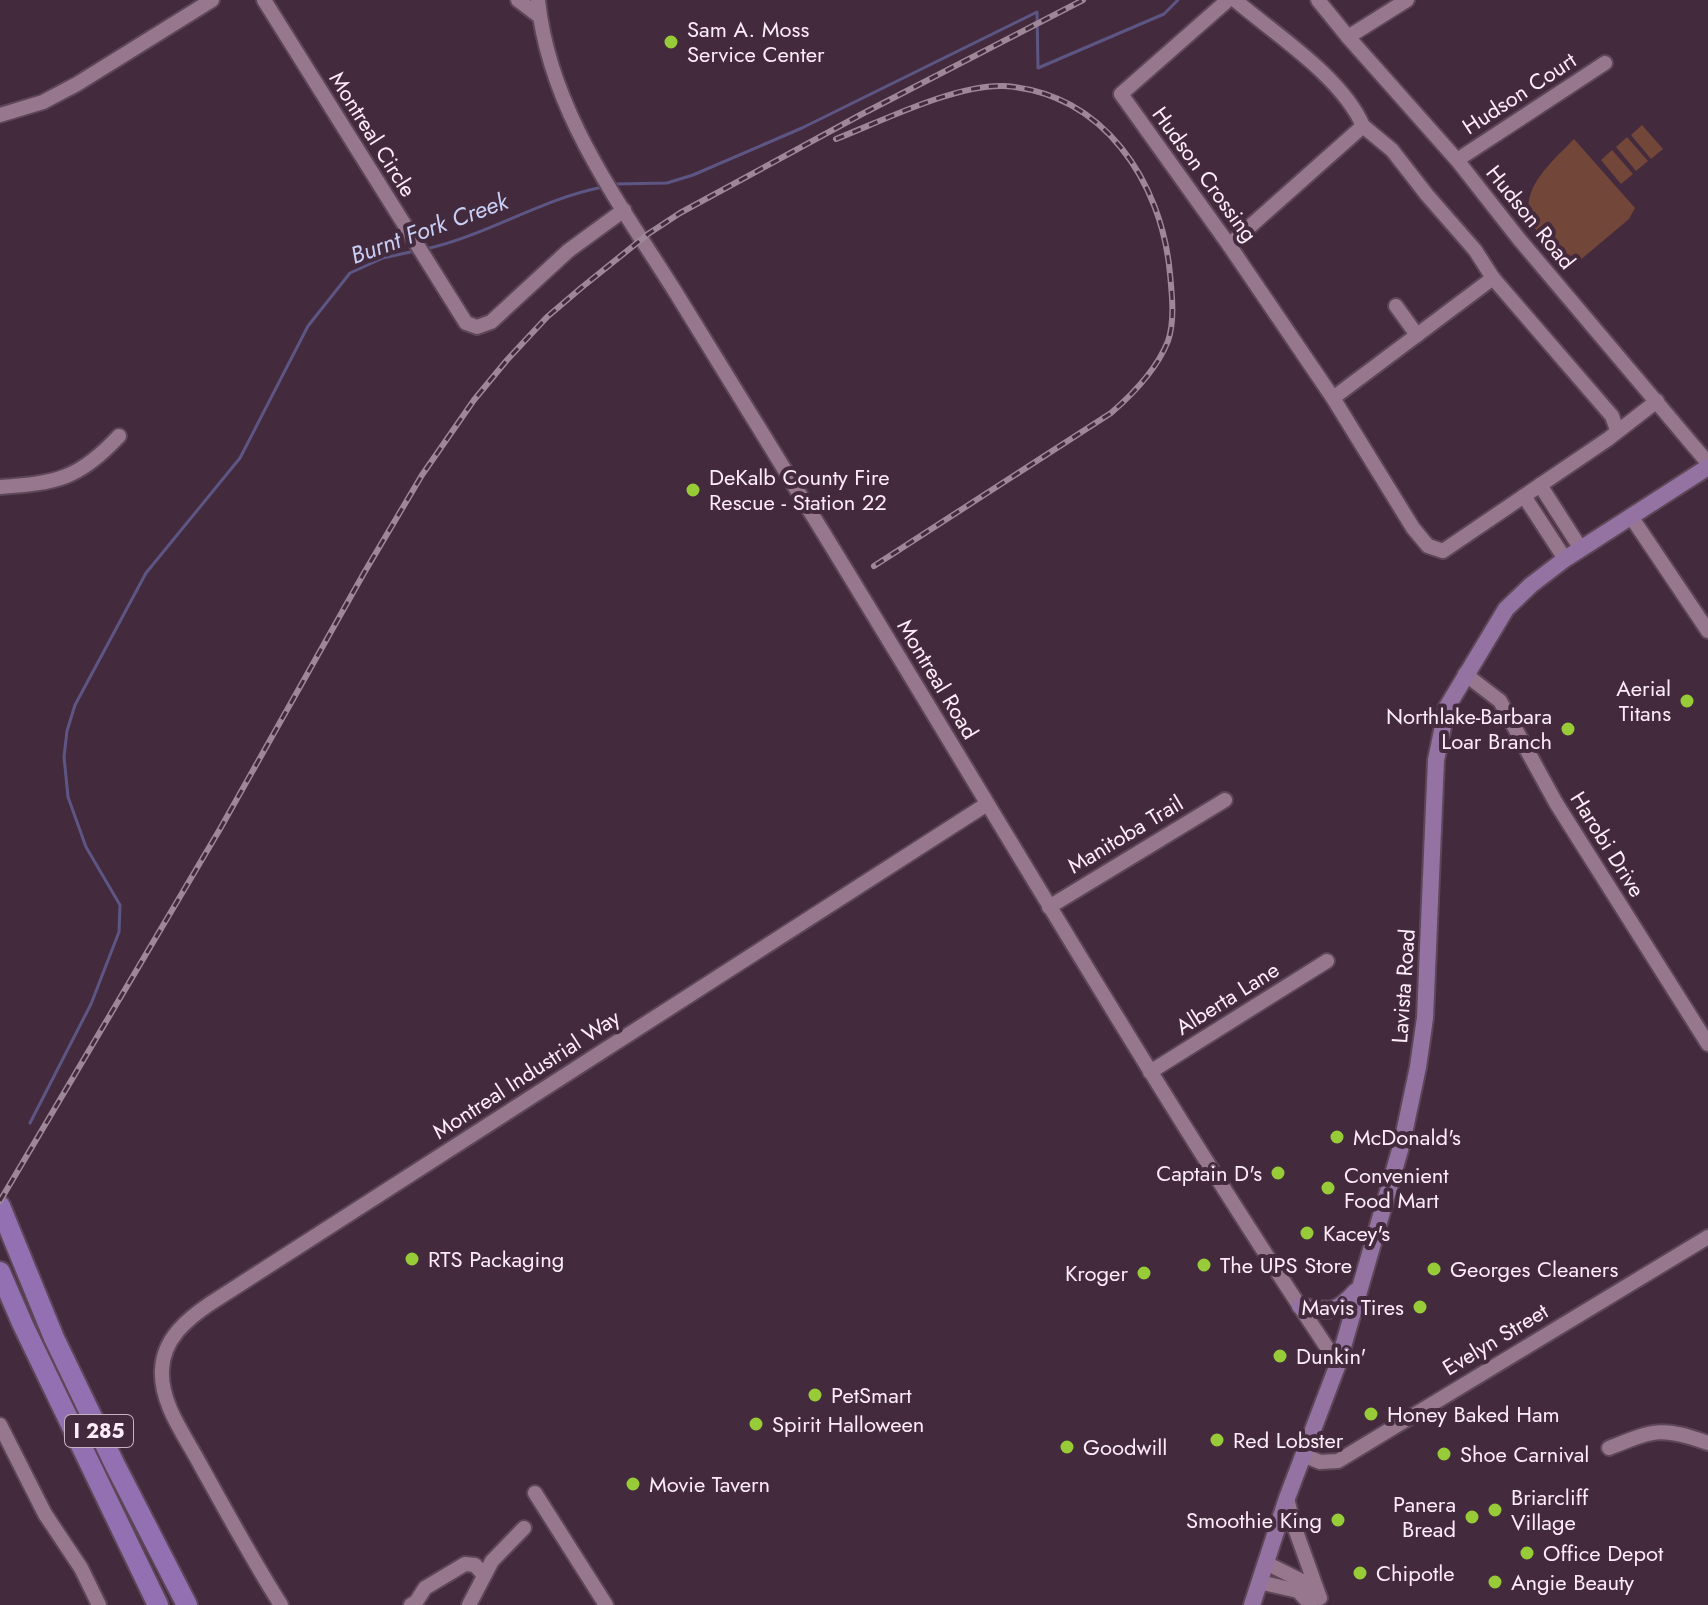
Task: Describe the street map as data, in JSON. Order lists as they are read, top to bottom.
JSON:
{
  "streets": {
    "highway": ["I 285"],
    "main road": ["Lavista Road"],
    "street": [
      "Hudson Court",
      "Montreal Circle",
      "Hudson Crossing",
      "Hudson Road",
      "Montreal Road",
      "Manitoba Trail",
      "Harobi Drive",
      "Alberta Lane",
      "Montreal Industrial Way",
      "Evelyn Street"
    ]
  },
  "crossings": [
    ["Hudson Court", "Hudson Road"],
    ["Montreal Circle", "Montreal Road"],
    ["Hudson Crossing", "Hudson Road"],
    ["Hudson Road", "Lavista Road"],
    ["Montreal Road", "Manitoba Trail"],
    ["Montreal Road", "Lavista Road"],
    ["Montreal Road", "Alberta Lane"],
    ["Montreal Road", "Montreal Industrial Way"],
    ["Harobi Drive", "Lavista Road"],
    ["Lavista Road", "Evelyn Street"]
  ],
  "water": ["Burnt Fork Creek"],
  "places": [
    "Sam A. Moss Service Center",
    "DeKalb County Fire Rescue - Station 22",
    "Aerial Titans",
    "Northlake-Barbara Loar Branch",
    "McDonald's",
    "Captain D's",
    "Convenient Food Mart",
    "Kacey's",
    "RTS Packaging",
    "The UPS Store",
    "Georges Cleaners",
    "Kroger",
    "Mavis Tires",
    "Dunkin'",
    "PetSmart",
    "Honey Baked Ham",
    "Spirit Halloween",
    "Red Lobster",
    "Goodwill",
    "Shoe Carnival",
    "Movie Tavern",
    "Briarcliff Village",
    "Panera Bread",
    "Smoothie King",
    "Office Depot",
    "Chipotle",
    "Angie Beauty"
  ]
}
